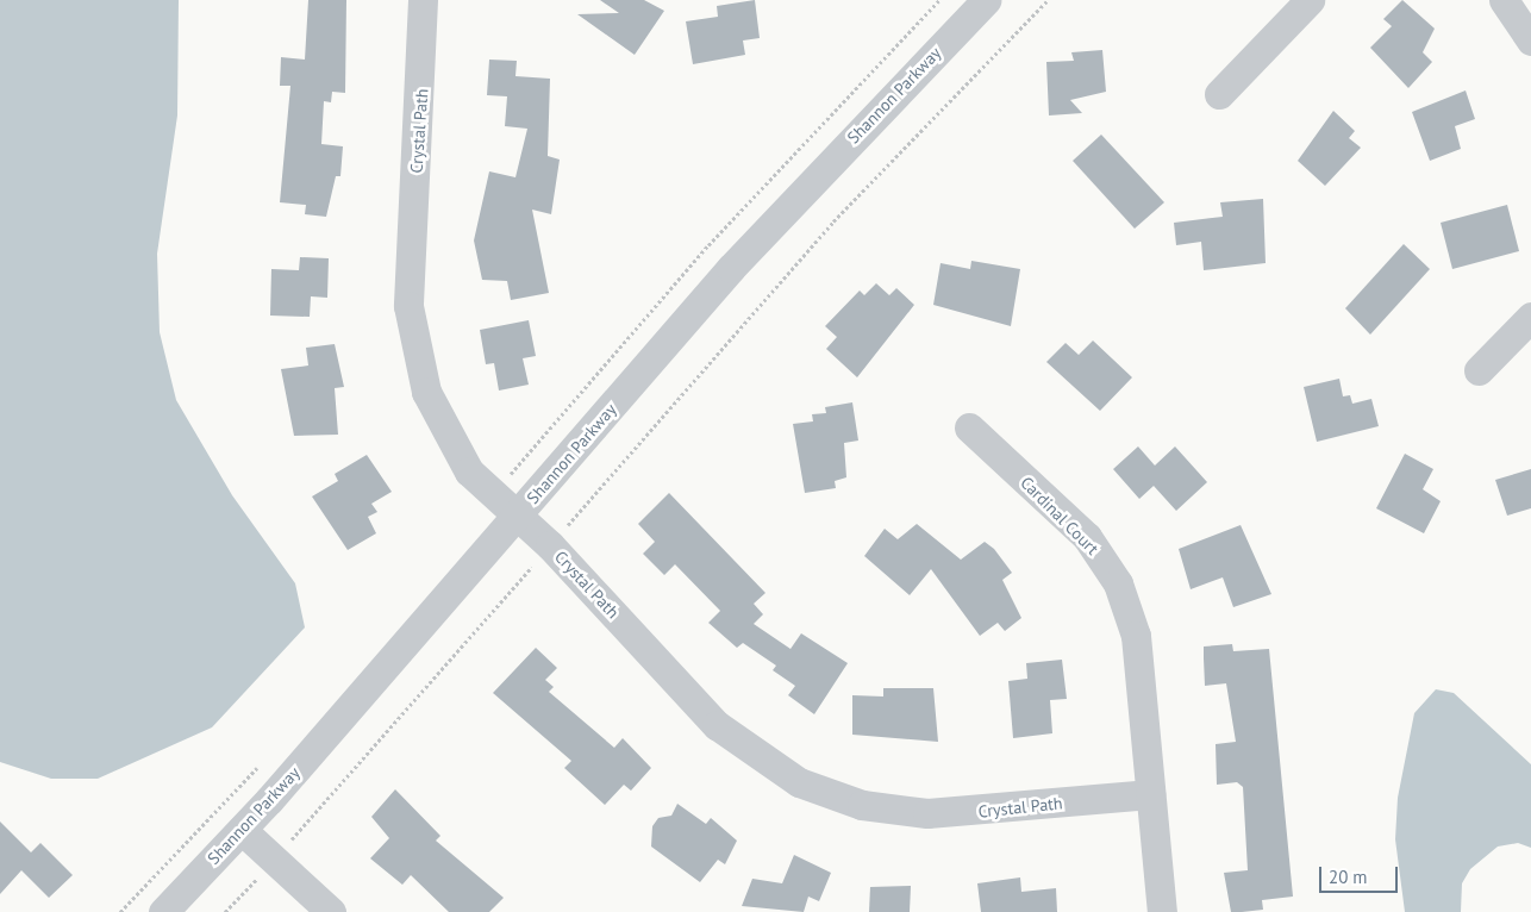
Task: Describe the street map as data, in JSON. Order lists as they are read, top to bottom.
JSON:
{
  "streets": {
    "street": ["Shannon Parkway", "Crystal Path", "Cardinal Court"]
  },
  "crossings": [
    ["Shannon Parkway", "Crystal Path"],
    ["Crystal Path", "Cardinal Court"]
  ],
  "scale_bar": "20 m"
}
